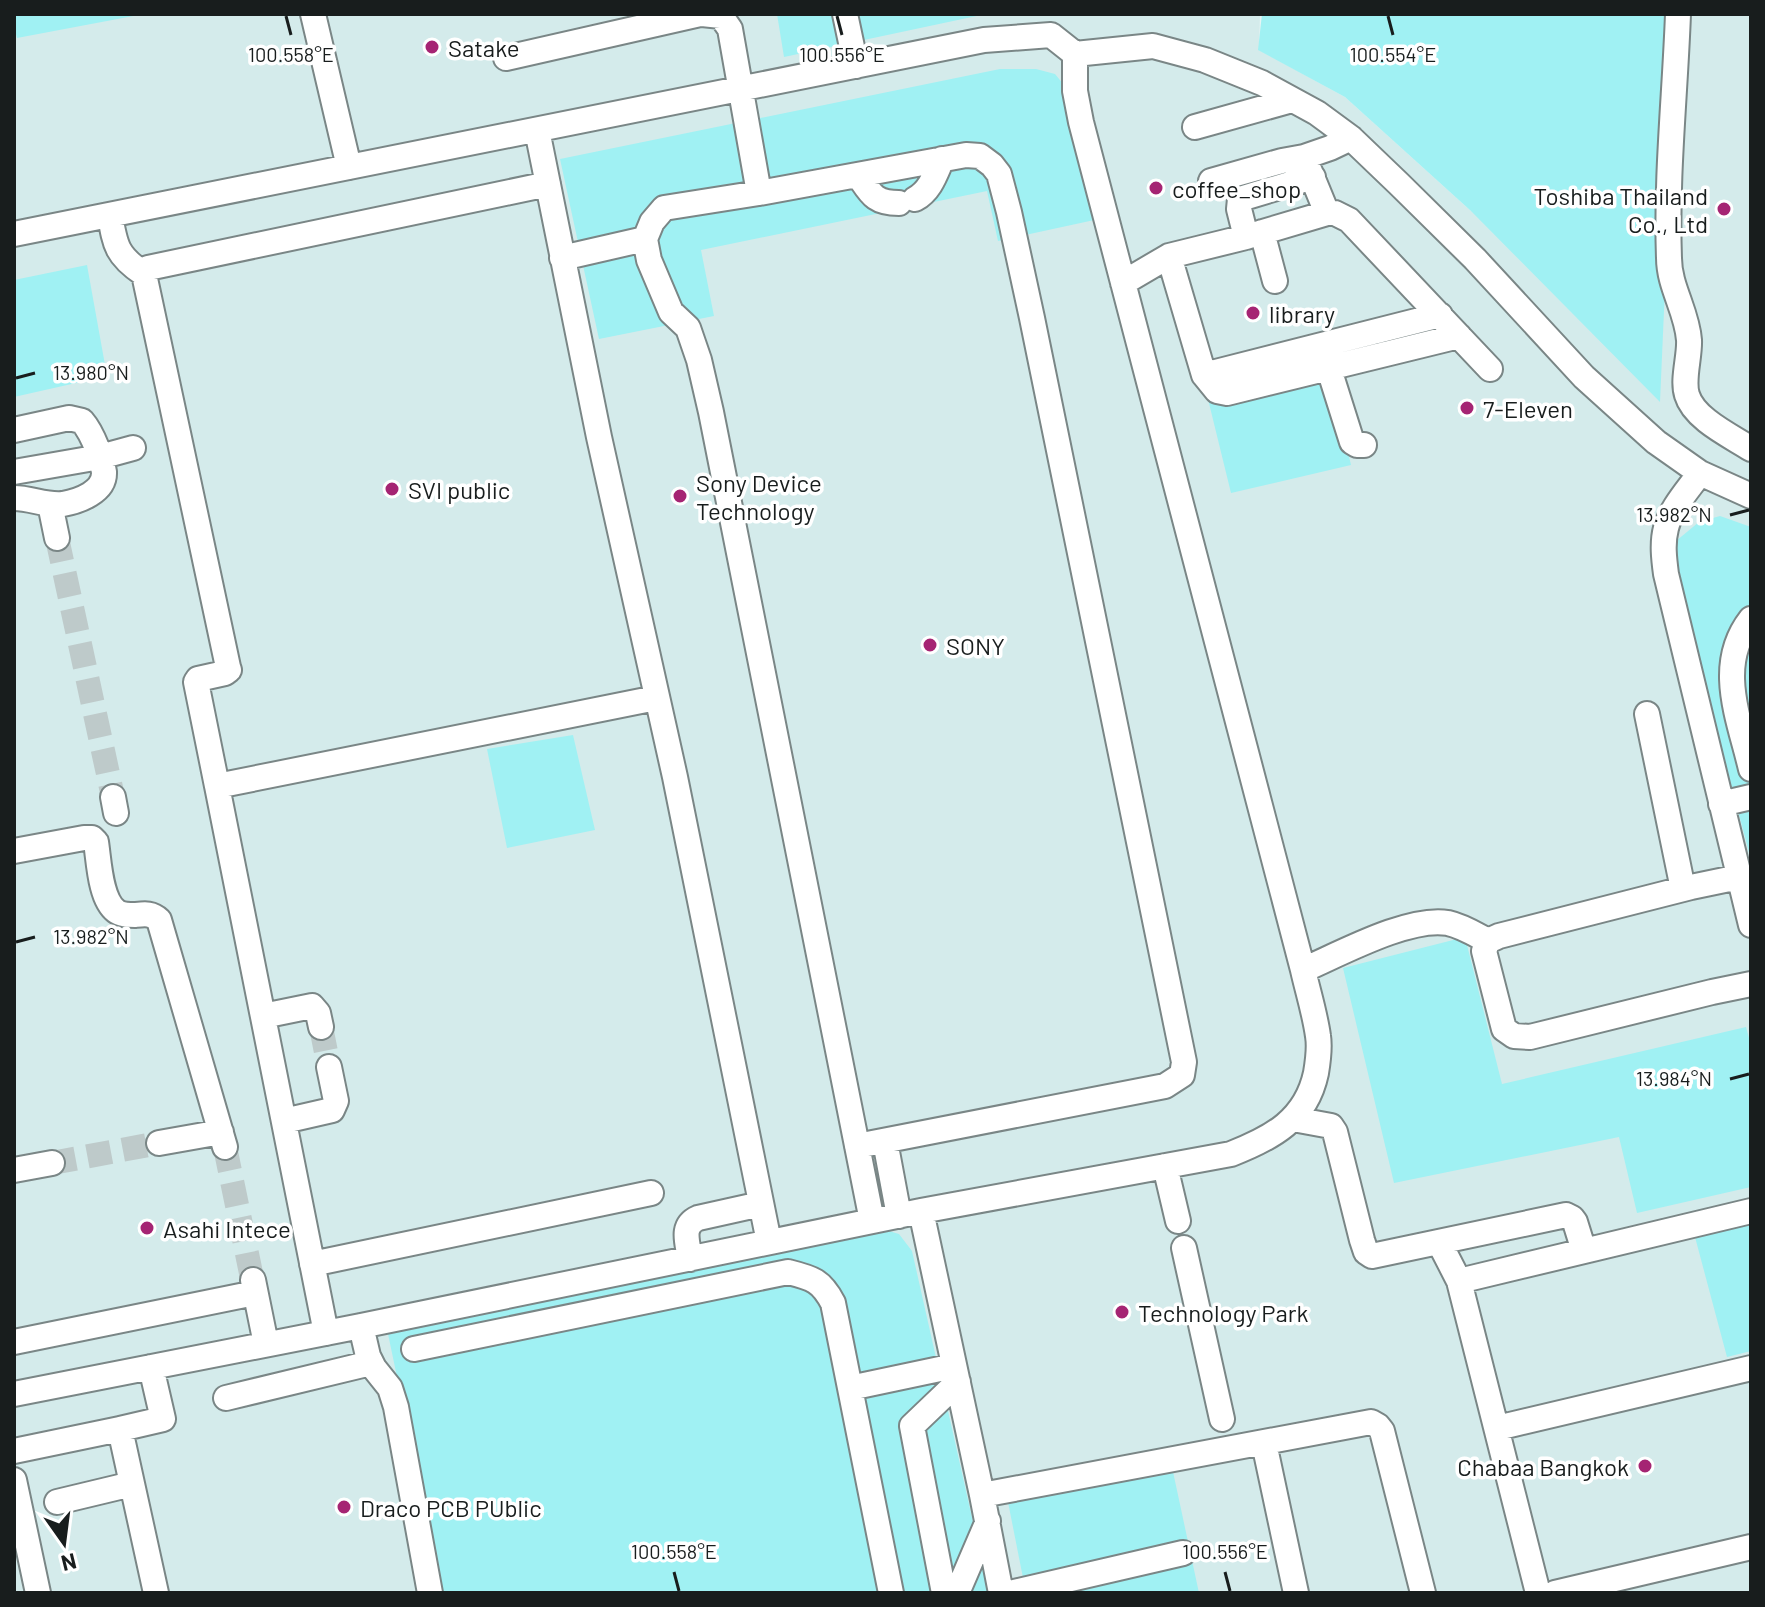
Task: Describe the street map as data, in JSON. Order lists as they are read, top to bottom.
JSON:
{
  "places": [
    "Satake",
    "coffee_shop",
    "Toshiba Thailand Co., Ltd",
    "library",
    "7-Eleven",
    "SVI public",
    "Sony Device Technology",
    "SONY",
    "Asahi Intece",
    "Technology Park",
    "Chabaa Bangkok",
    "Draco PCB PUblic"
  ],
  "north": "bottom",
  "coordinates": [
    "100.554°E",
    "100.558°E",
    "100.556°E",
    "13.980°N",
    "13.982°N",
    "13.984°N"
  ]
}
